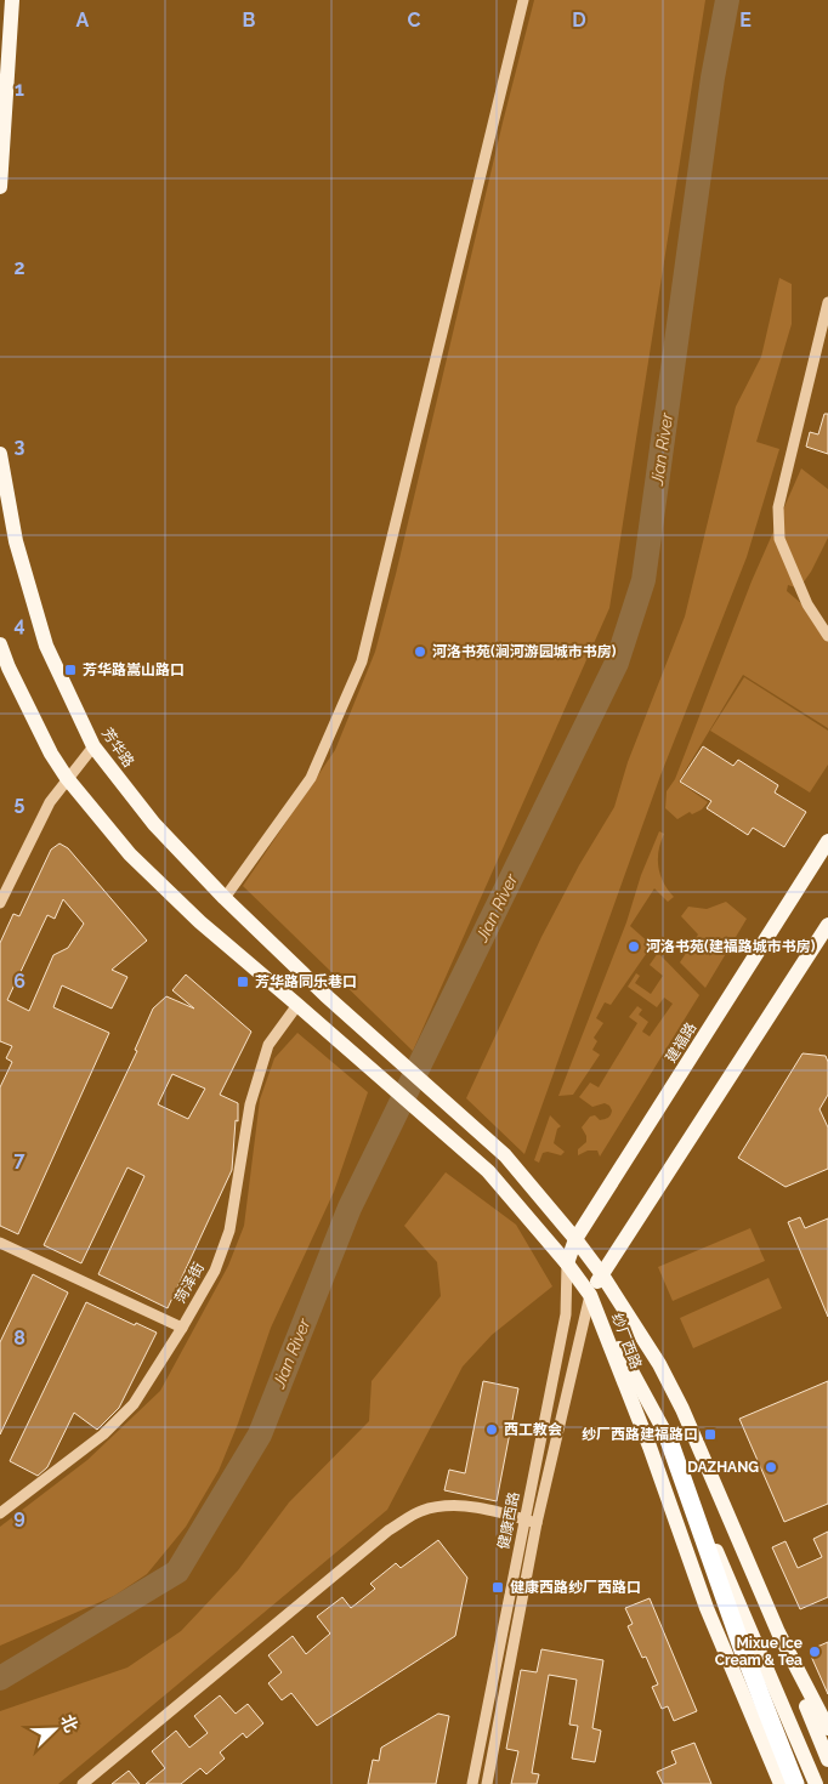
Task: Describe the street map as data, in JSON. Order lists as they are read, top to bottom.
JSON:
{
  "streets": {
    "main road": ["芳华路", "建福路", "纱厂西路"],
    "street": ["菏泽街", "健康西路"]
  },
  "crossings": [
    ["芳华路", "纱厂西路"],
    ["建福路", "纱厂西路"],
    ["建福路", "健康西路"],
    ["菏泽街", "纱厂西路"],
    ["纱厂西路", "健康西路"]
  ],
  "water": ["Jian River"],
  "places": {
    "other": [
      "河洛书苑(涧河游园城市书房)",
      "河洛书苑(建福路城市书房)",
      "西工教会",
      "DAZHANG",
      "Mixue Ice Cream & Tea"
    ],
    "transit": [
      "芳华路嵩山路口",
      "芳华路同乐巷口",
      "纱厂西路建福路口",
      "健康西路纱厂西路口"
    ]
  },
  "north": "top right",
  "grid": {
    "columns": [
      "A",
      "B",
      "C",
      "D",
      "E"
    ],
    "rows": [
      "1",
      "2",
      "3",
      "4",
      "5",
      "6",
      "7",
      "8",
      "9"
    ]
  }
}
